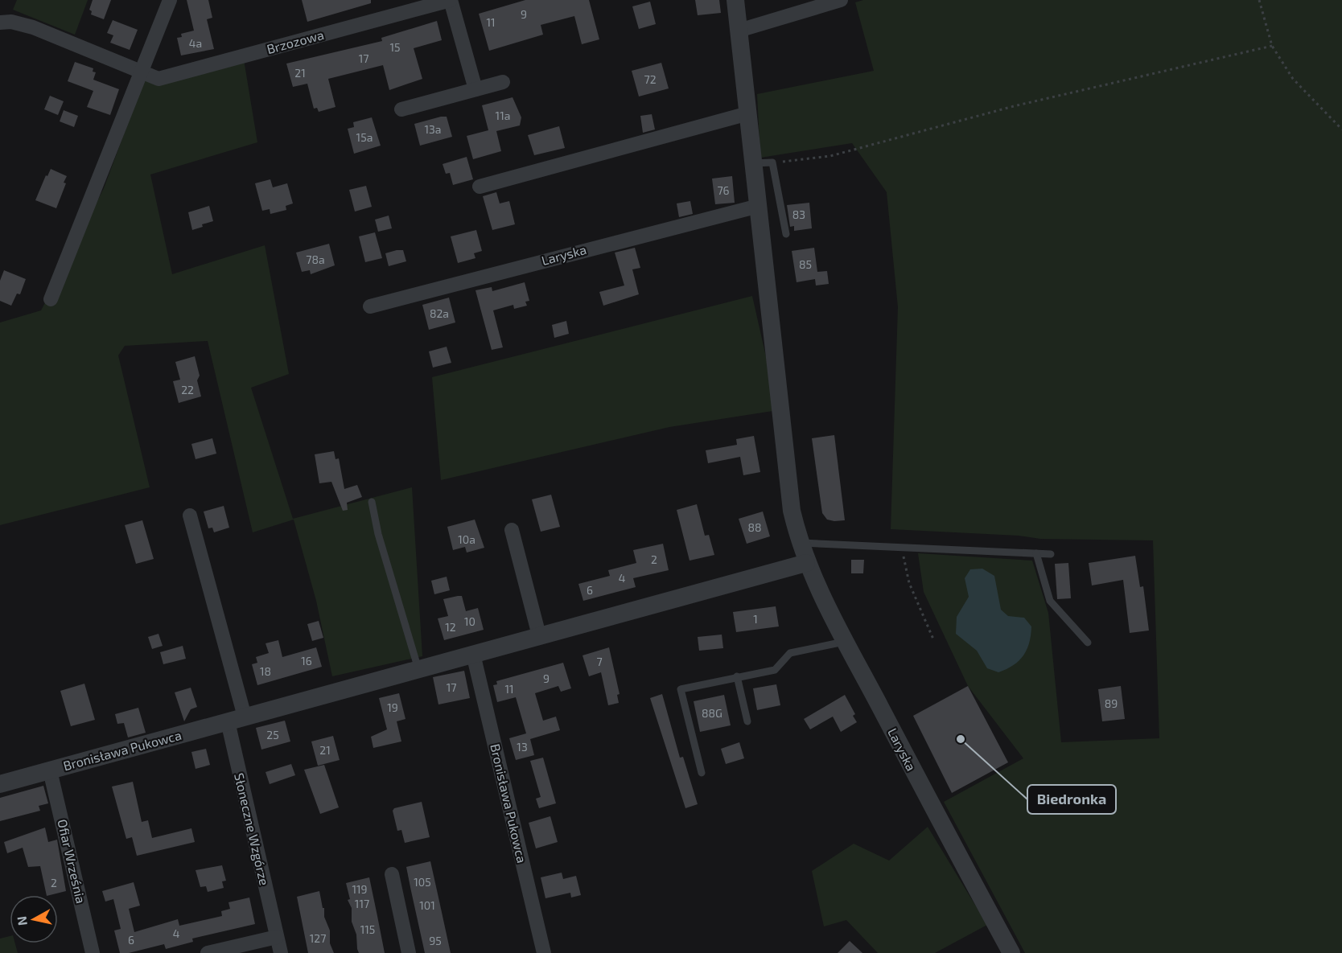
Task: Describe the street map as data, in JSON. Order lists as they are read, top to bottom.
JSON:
{
  "streets": {
    "street": [
      "Brzozowa",
      "Laryska",
      "Bronisława Pukowca",
      "Słoneczne Wzgórze",
      "Ofiar Września"
    ]
  },
  "crossings": [
    ["Laryska", "Bronisława Pukowca"],
    ["Bronisława Pukowca", "Słoneczne Wzgórze"],
    ["Bronisława Pukowca", "Ofiar Września"]
  ],
  "places": ["Biedronka"],
  "house_numbers": [
    "9",
    "11",
    "4a",
    "15",
    "17",
    "21",
    "72",
    "11a",
    "13a",
    "15a",
    "76",
    "83",
    "78a",
    "85",
    "82a",
    "22",
    "88",
    "10a",
    "2",
    "4",
    "6",
    "1",
    "10",
    "12",
    "16",
    "7",
    "18",
    "9",
    "17",
    "11",
    "89",
    "19",
    "88G",
    "25",
    "13",
    "21",
    "105",
    "2",
    "119",
    "117",
    "101",
    "115",
    "4",
    "127",
    "6",
    "95"
  ],
  "north": "left"
}
